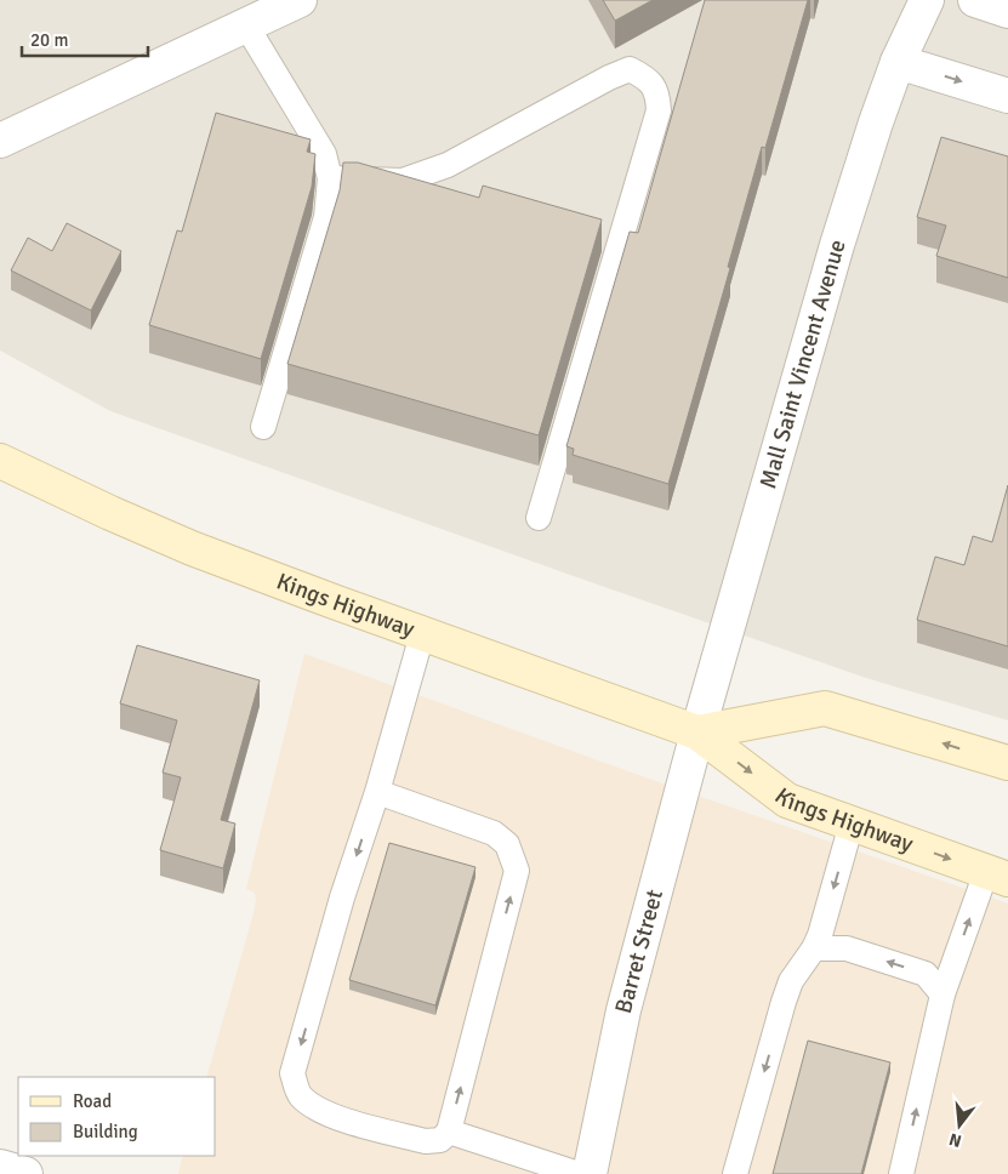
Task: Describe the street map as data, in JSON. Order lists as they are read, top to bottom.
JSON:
{
  "streets": {
    "main road": ["Kings Highway"],
    "street": ["Mall Saint Vincent Avenue", "Barret Street"]
  },
  "crossings": [
    ["Mall Saint Vincent Avenue", "Kings Highway"],
    ["Mall Saint Vincent Avenue", "Barret Street"],
    ["Kings Highway", "Barret Street"]
  ],
  "legend": ["Road", "Building"],
  "scale_bar": "20 m",
  "north": "bottom"
}
